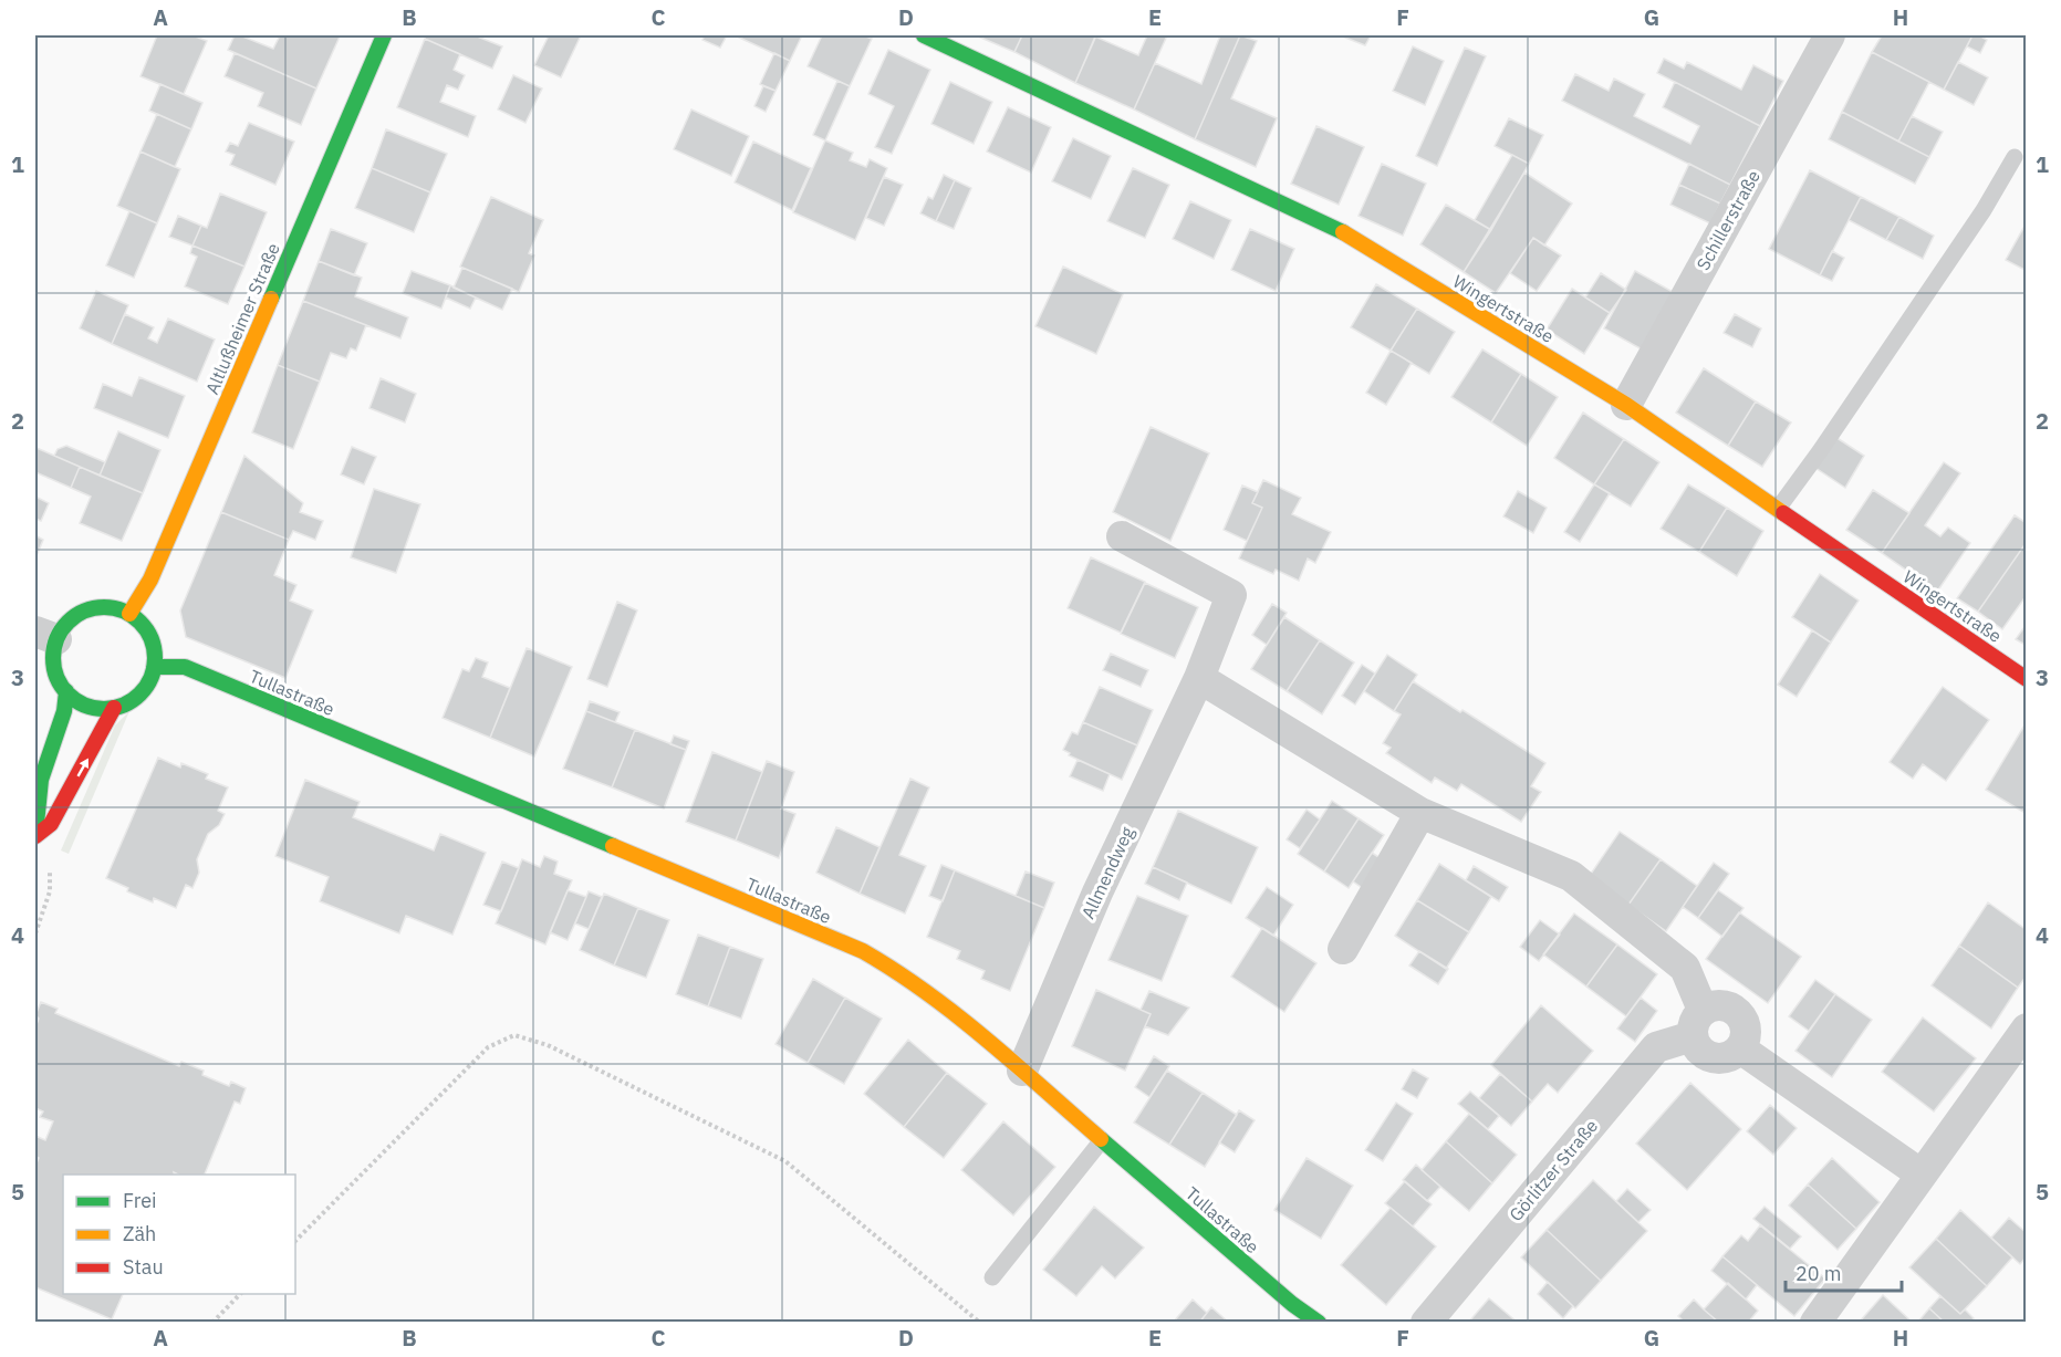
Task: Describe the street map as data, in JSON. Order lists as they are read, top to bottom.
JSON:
{
  "streets": {
    "street": [
      "Schillerstraße",
      "Wingertstraße",
      "Altlußheimer Straße",
      "Tullastraße",
      "Allmendweg",
      "Görlitzer Straße"
    ]
  },
  "crossings": [
    ["Schillerstraße", "Wingertstraße"],
    ["Altlußheimer Straße", "Tullastraße"],
    ["Tullastraße", "Allmendweg"]
  ],
  "legend": ["Frei", "Zäh", "Stau"],
  "scale_bar": "20 m",
  "grid": {
    "columns": [
      "A",
      "B",
      "C",
      "D",
      "E",
      "F",
      "G",
      "H"
    ],
    "rows": [
      "1",
      "2",
      "3",
      "4",
      "5"
    ]
  }
}
